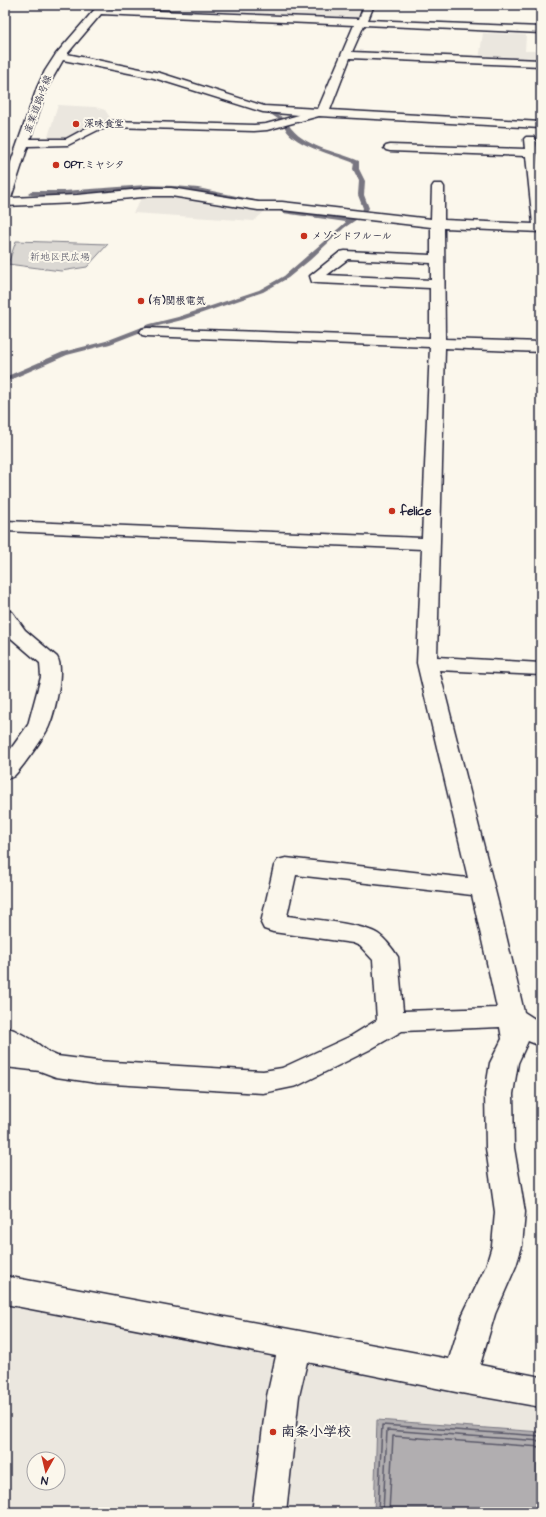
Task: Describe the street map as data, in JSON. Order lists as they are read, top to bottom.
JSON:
{
  "streets": {
    "street": ["産業道路1号線"]
  },
  "parks": ["新地区民広場"],
  "places": [
    "深味食堂",
    "OPT.ミヤシタ",
    "メゾンドフルール",
    "(有)関根電気",
    "felice",
    "南条小学校"
  ],
  "north": "bottom"
}
